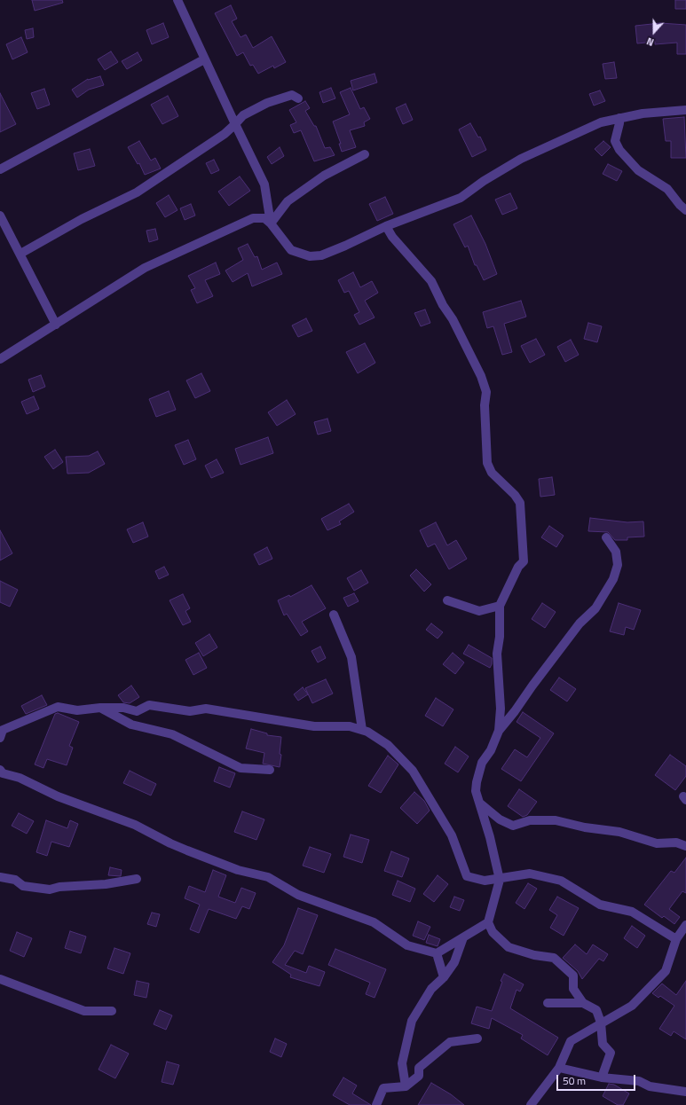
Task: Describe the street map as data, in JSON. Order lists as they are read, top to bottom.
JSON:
{
  "scale_bar": "50 m",
  "north": "bottom"
}
